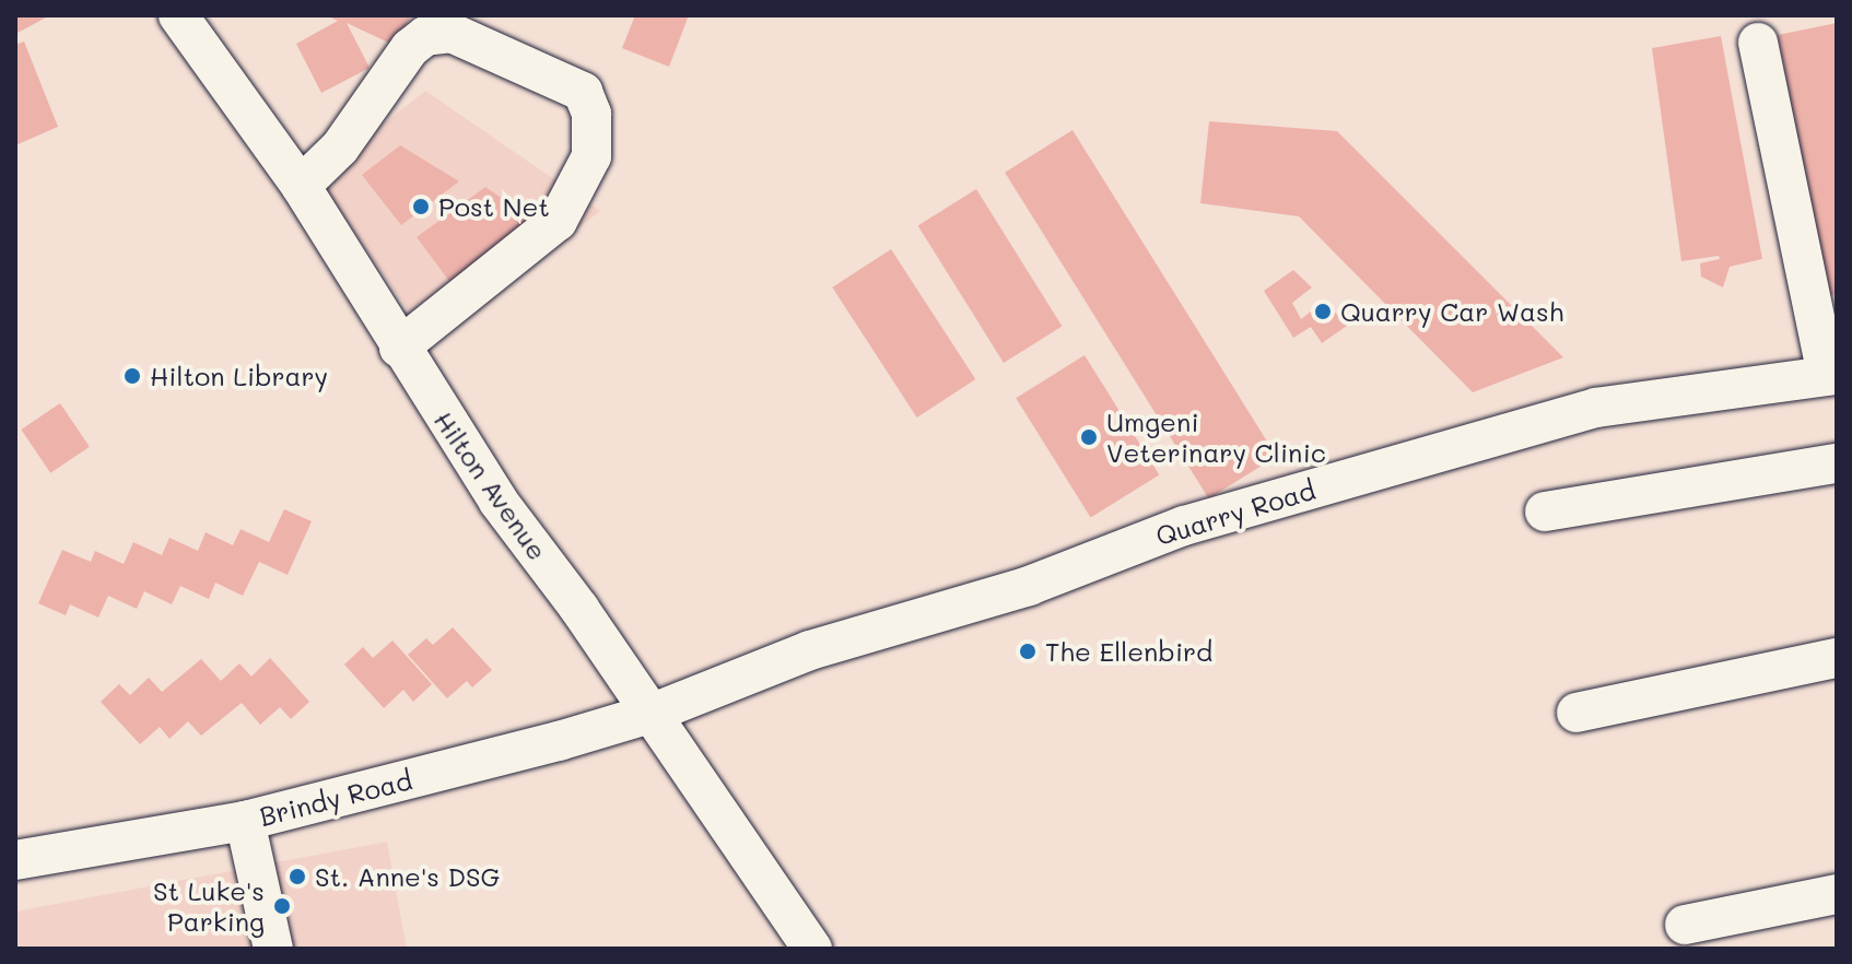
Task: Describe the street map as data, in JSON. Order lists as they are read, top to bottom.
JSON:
{
  "streets": {
    "street": ["Hilton Avenue", "Quarry Road", "Brindy Road"]
  },
  "crossings": [
    ["Hilton Avenue", "Quarry Road"],
    ["Hilton Avenue", "Brindy Road"],
    ["Quarry Road", "Brindy Road"]
  ],
  "places": [
    "Post Net",
    "Quarry Car Wash",
    "Hilton Library",
    "Umgeni Veterinary Clinic",
    "The Ellenbird",
    "St. Anne's DSG",
    "St Luke's Parking"
  ]
}
